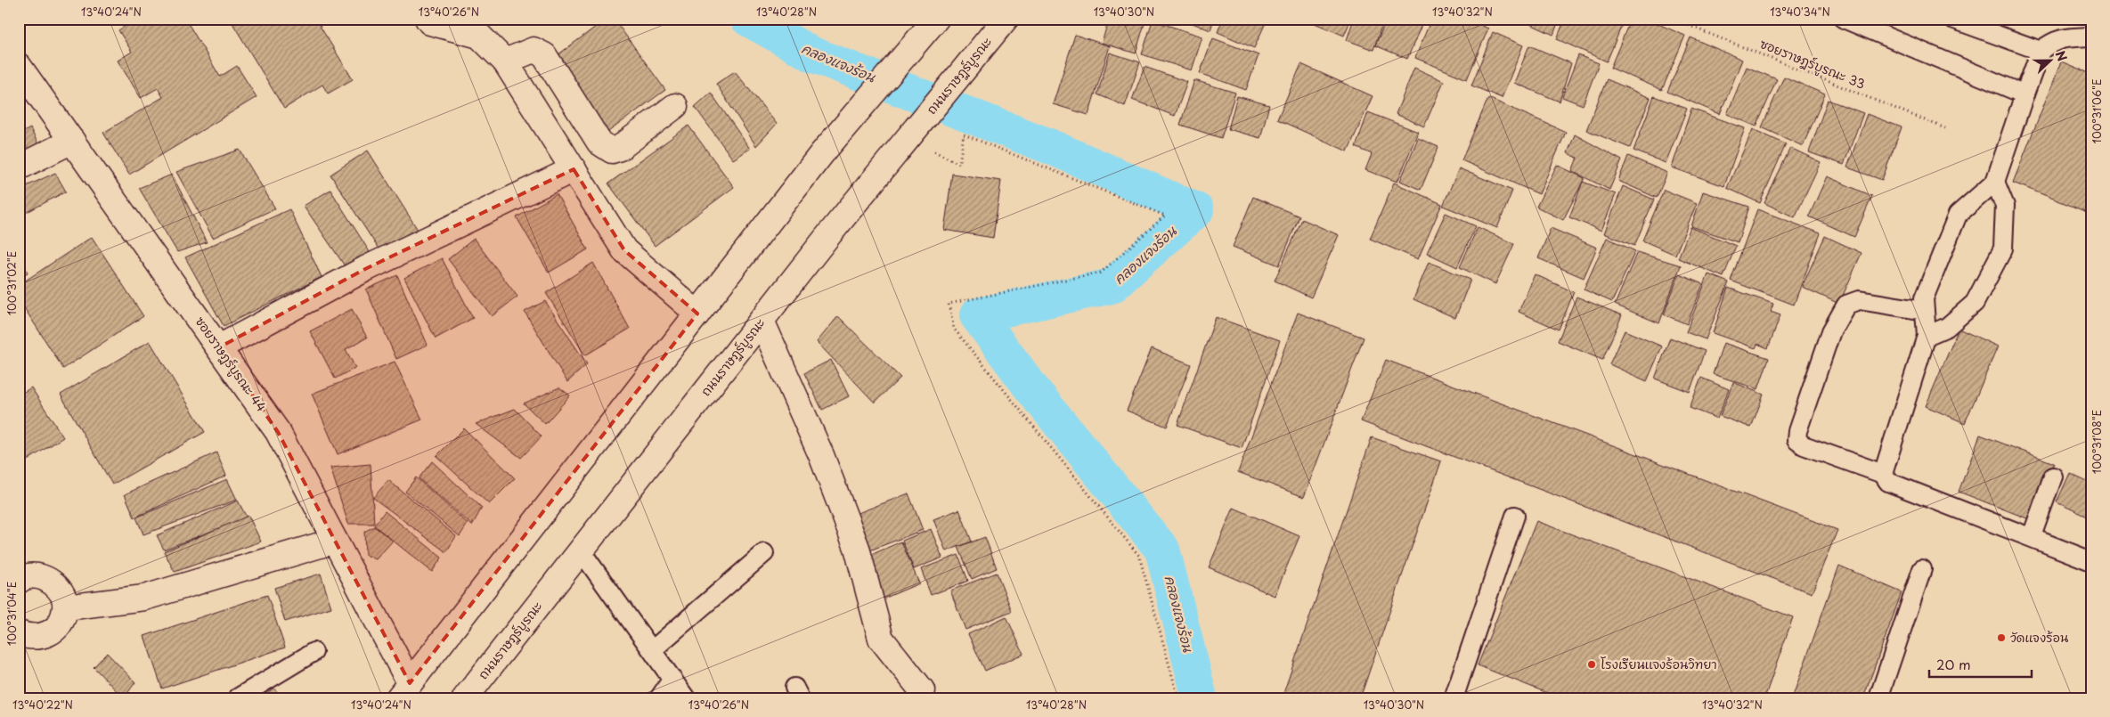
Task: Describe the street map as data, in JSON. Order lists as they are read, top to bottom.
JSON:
{
  "streets": {
    "street": ["ถนนราษฎร์บูรณะ", "ซอยราษฎร์บูรณะ 44"],
    "path": ["ซอยราษฎร์บูรณะ 33"]
  },
  "water": ["คลองแจงร้อน"],
  "places": ["วัดแจงร้อน", "โรงเรียนแจงร้อนวิทยา"],
  "scale_bar": "20 m",
  "north": "right",
  "coordinates": [
    "13°40'24\"N",
    "13°40'26\"N",
    "13°40'28\"N",
    "13°40'30\"N",
    "13°40'32\"N",
    "13°40'34\"N",
    "100°31'06\"E",
    "100°31'02\"E",
    "100°31'08\"E",
    "100°31'04\"E",
    "13°40'22\"N"
  ]
}
